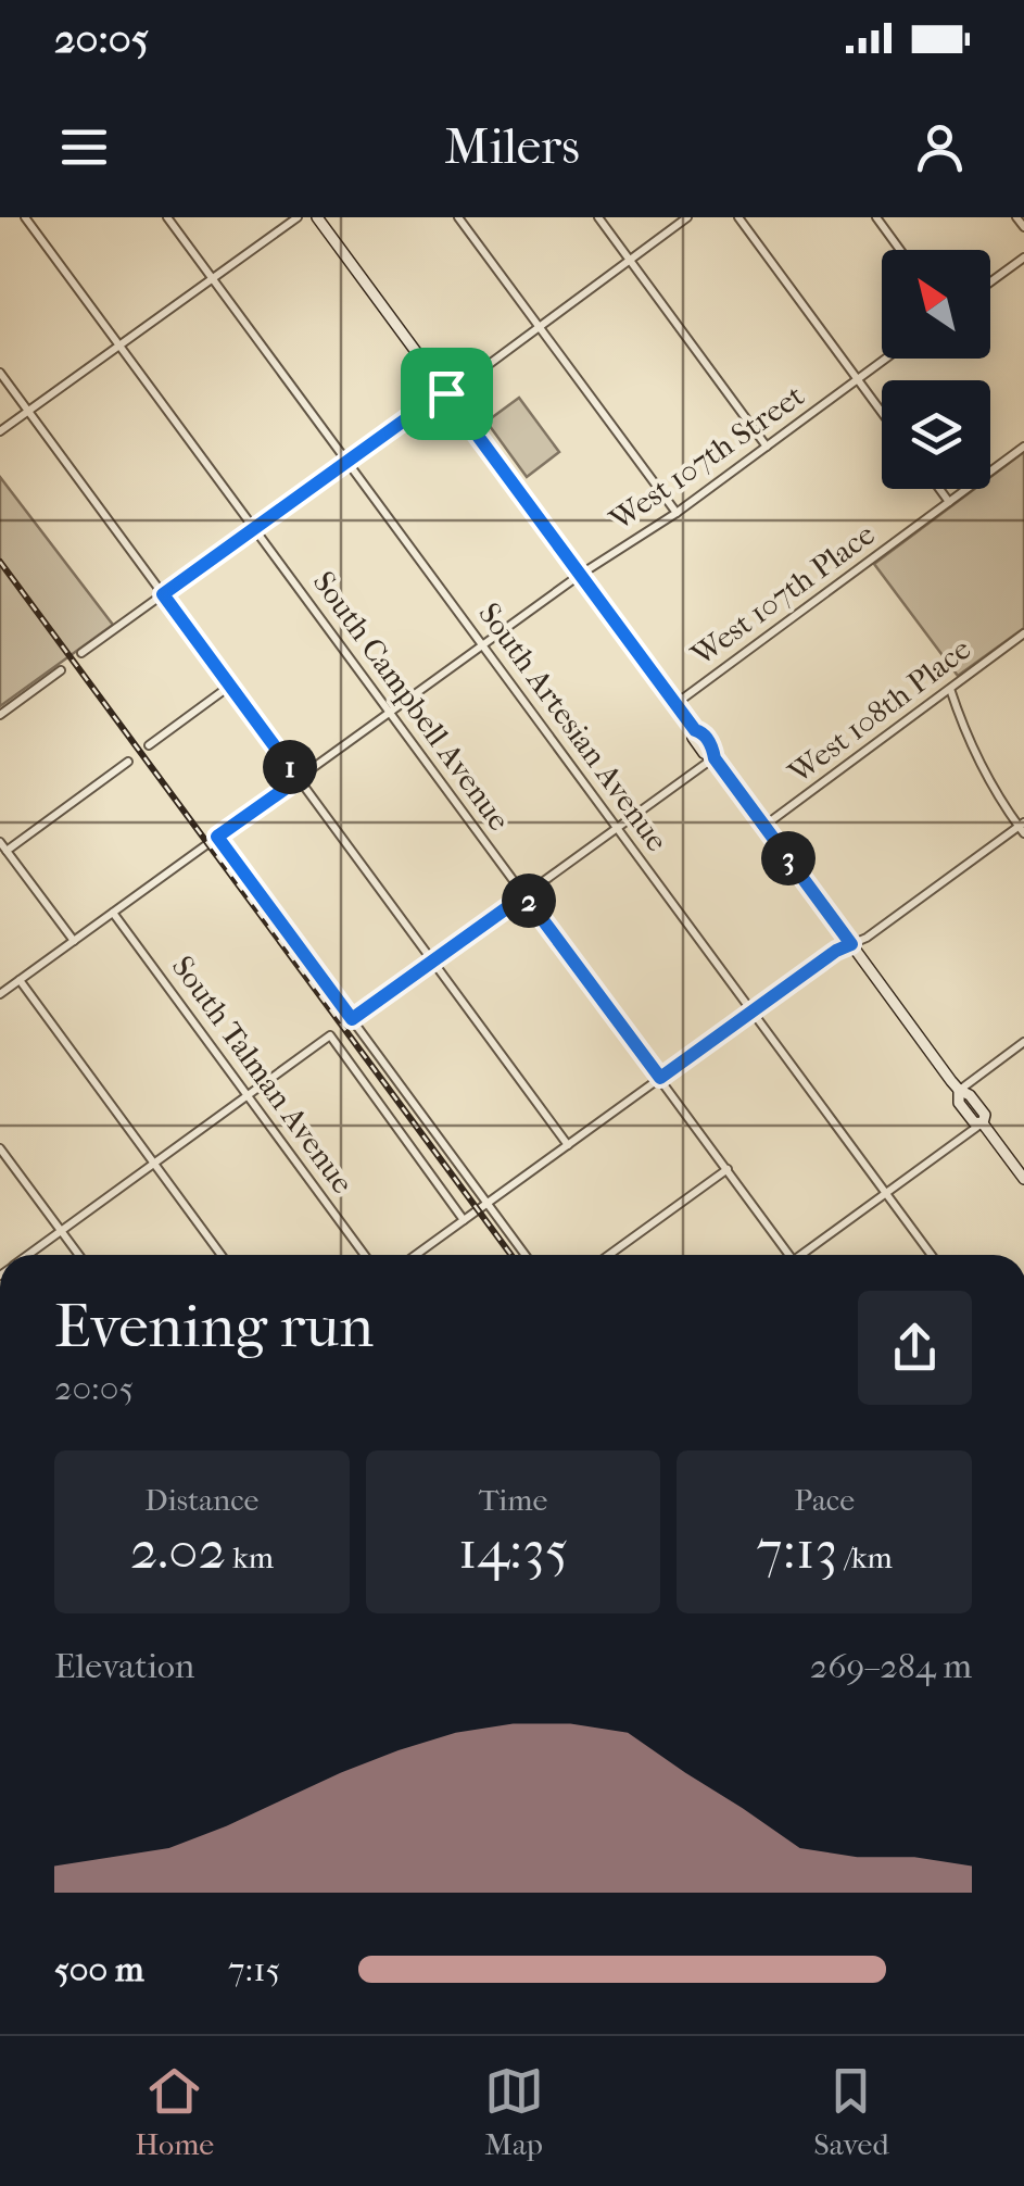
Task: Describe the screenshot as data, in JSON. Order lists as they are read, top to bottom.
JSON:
{
  "streets": {
    "street": [
      "West 107th Street",
      "West 107th Place",
      "South Campbell Avenue",
      "West 108th Place",
      "South Artesian Avenue",
      "South Talman Avenue"
    ]
  },
  "crossings": [
    ["West 107th Street", "South Campbell Avenue"],
    ["West 107th Street", "South Artesian Avenue"],
    ["West 107th Street", "South Talman Avenue"]
  ],
  "north": "top left",
  "page": {
    "status": "20:05",
    "header": "Milers",
    "pins": ["1", "3", "2"],
    "heading": ["Evening run", "20:05"],
    "stats": [
      ["Distance", "2.02 km"],
      ["Time", "14:35"],
      ["Pace", "7:13 /km"]
    ],
    "chart": ["Elevation", "269–284 m"],
    "list": [
      {
        "name": "500 m",
        "note": "7:15"
      }
    ],
    "tabs": ["Home", "Map", "Saved"]
  }
}
